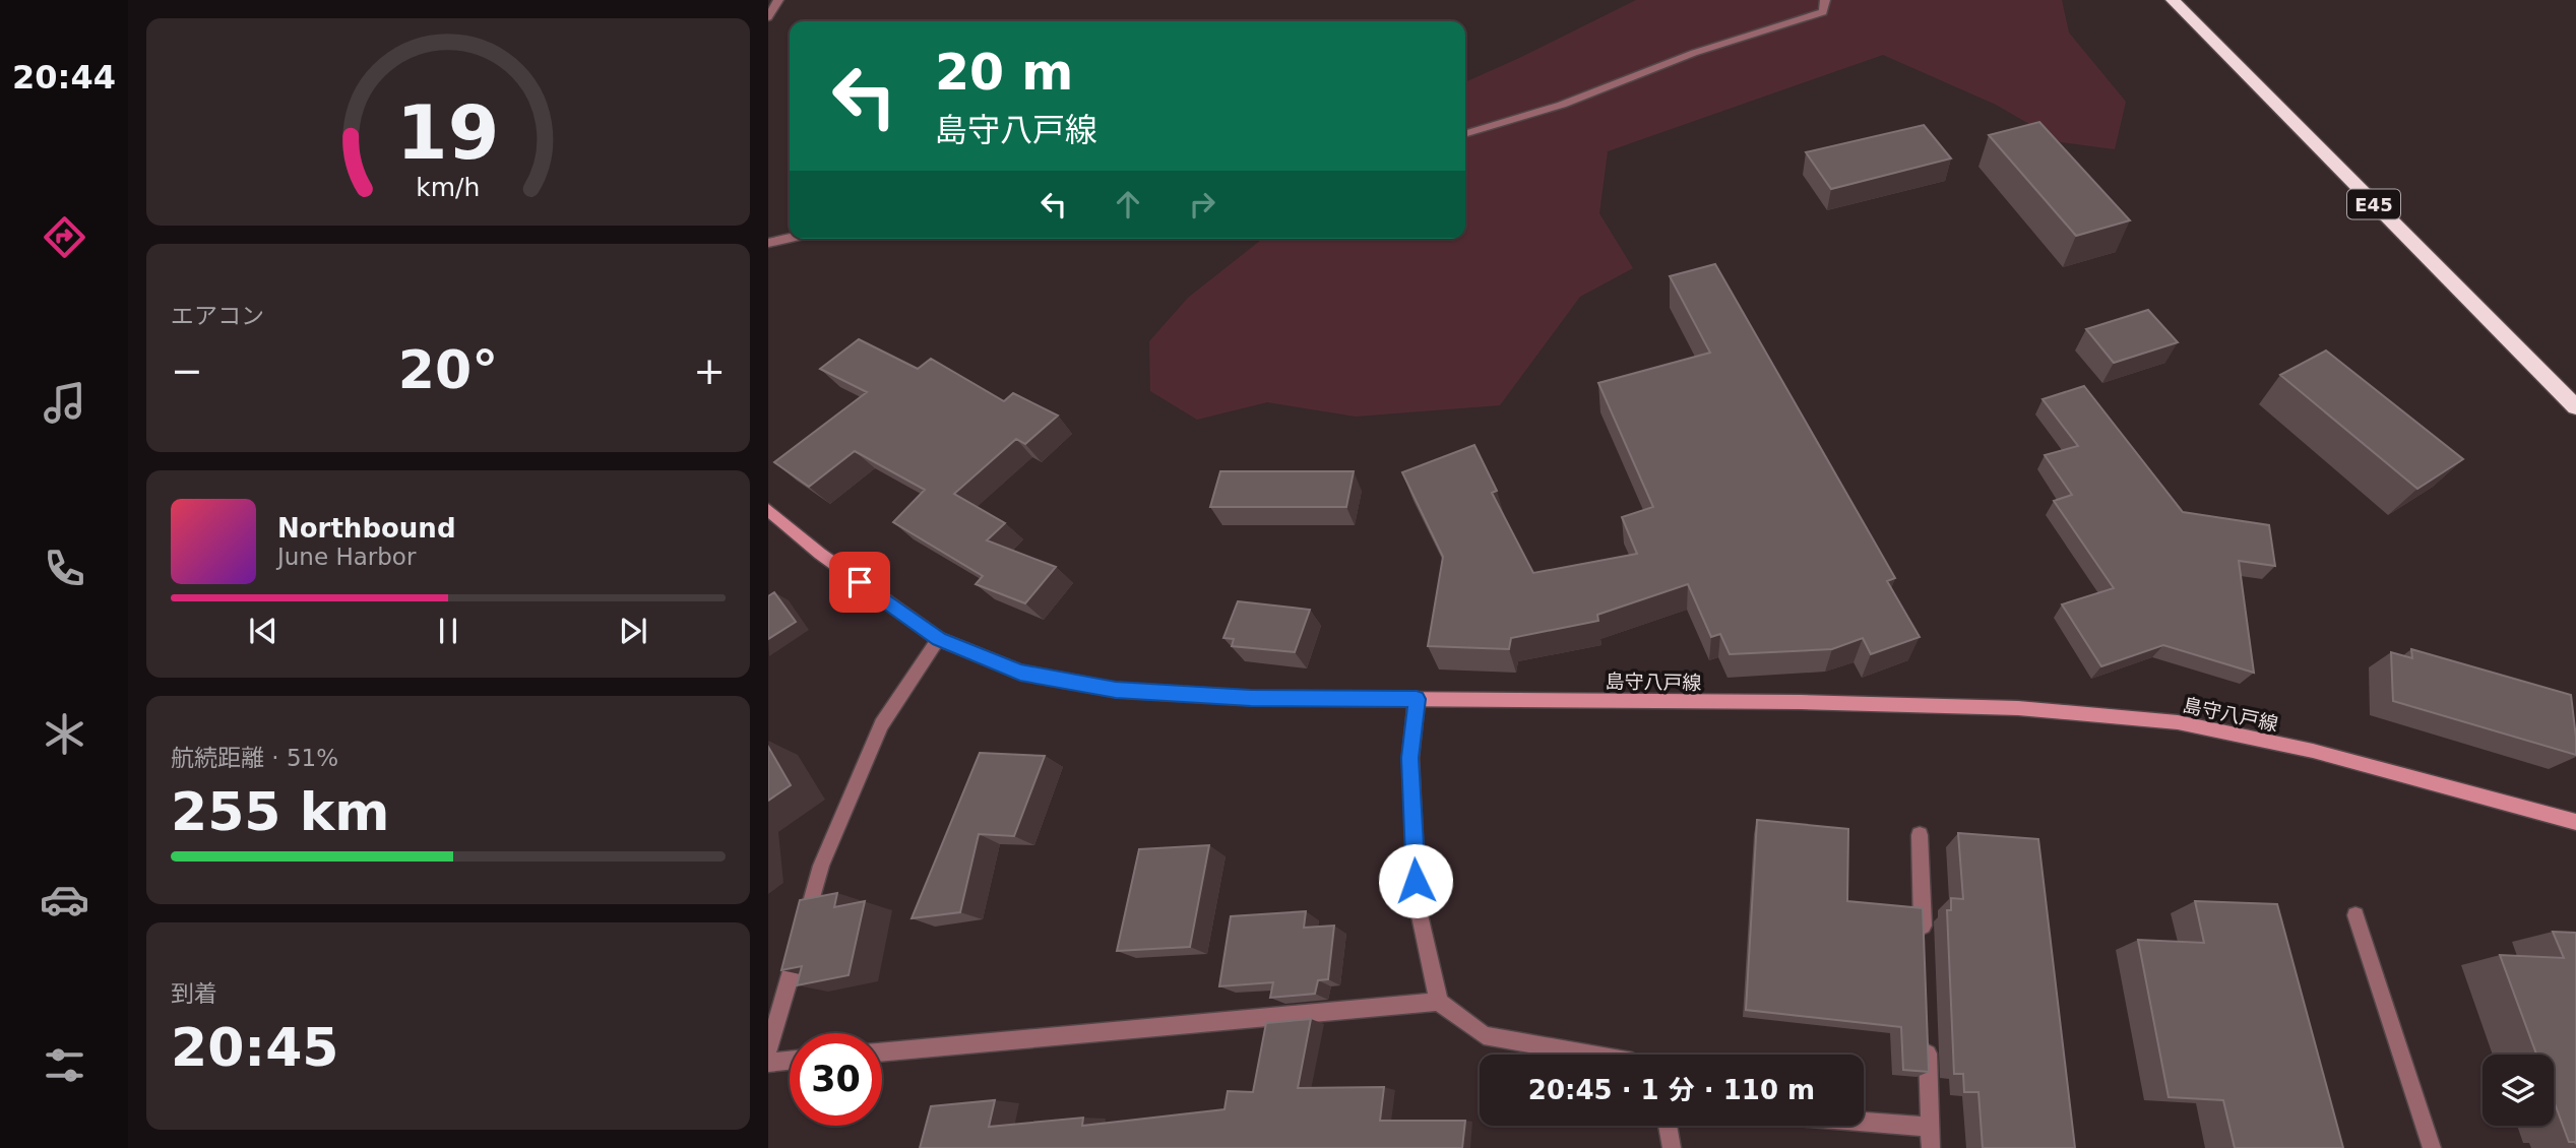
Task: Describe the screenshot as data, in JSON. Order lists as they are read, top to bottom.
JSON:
{
  "streets": {
    "highway": ["E45"],
    "main road": ["島守八戸線"]
  },
  "page": {
    "tabs": "20:44",
    "turn": ["20 m", "島守八戸線"],
    "tile": [
      "エアコン",
      ["航続距離 · 51%", "255 km"],
      ["到着", "20:45"]
    ],
    "heat": ["−", "20°", "+"],
    "song": ["Northbound", "June Harbor"],
    "limit": "30",
    "trip": "20:45 · 1 分 · 110 m",
    "gauge": ["19", "km/h"]
  }
}
